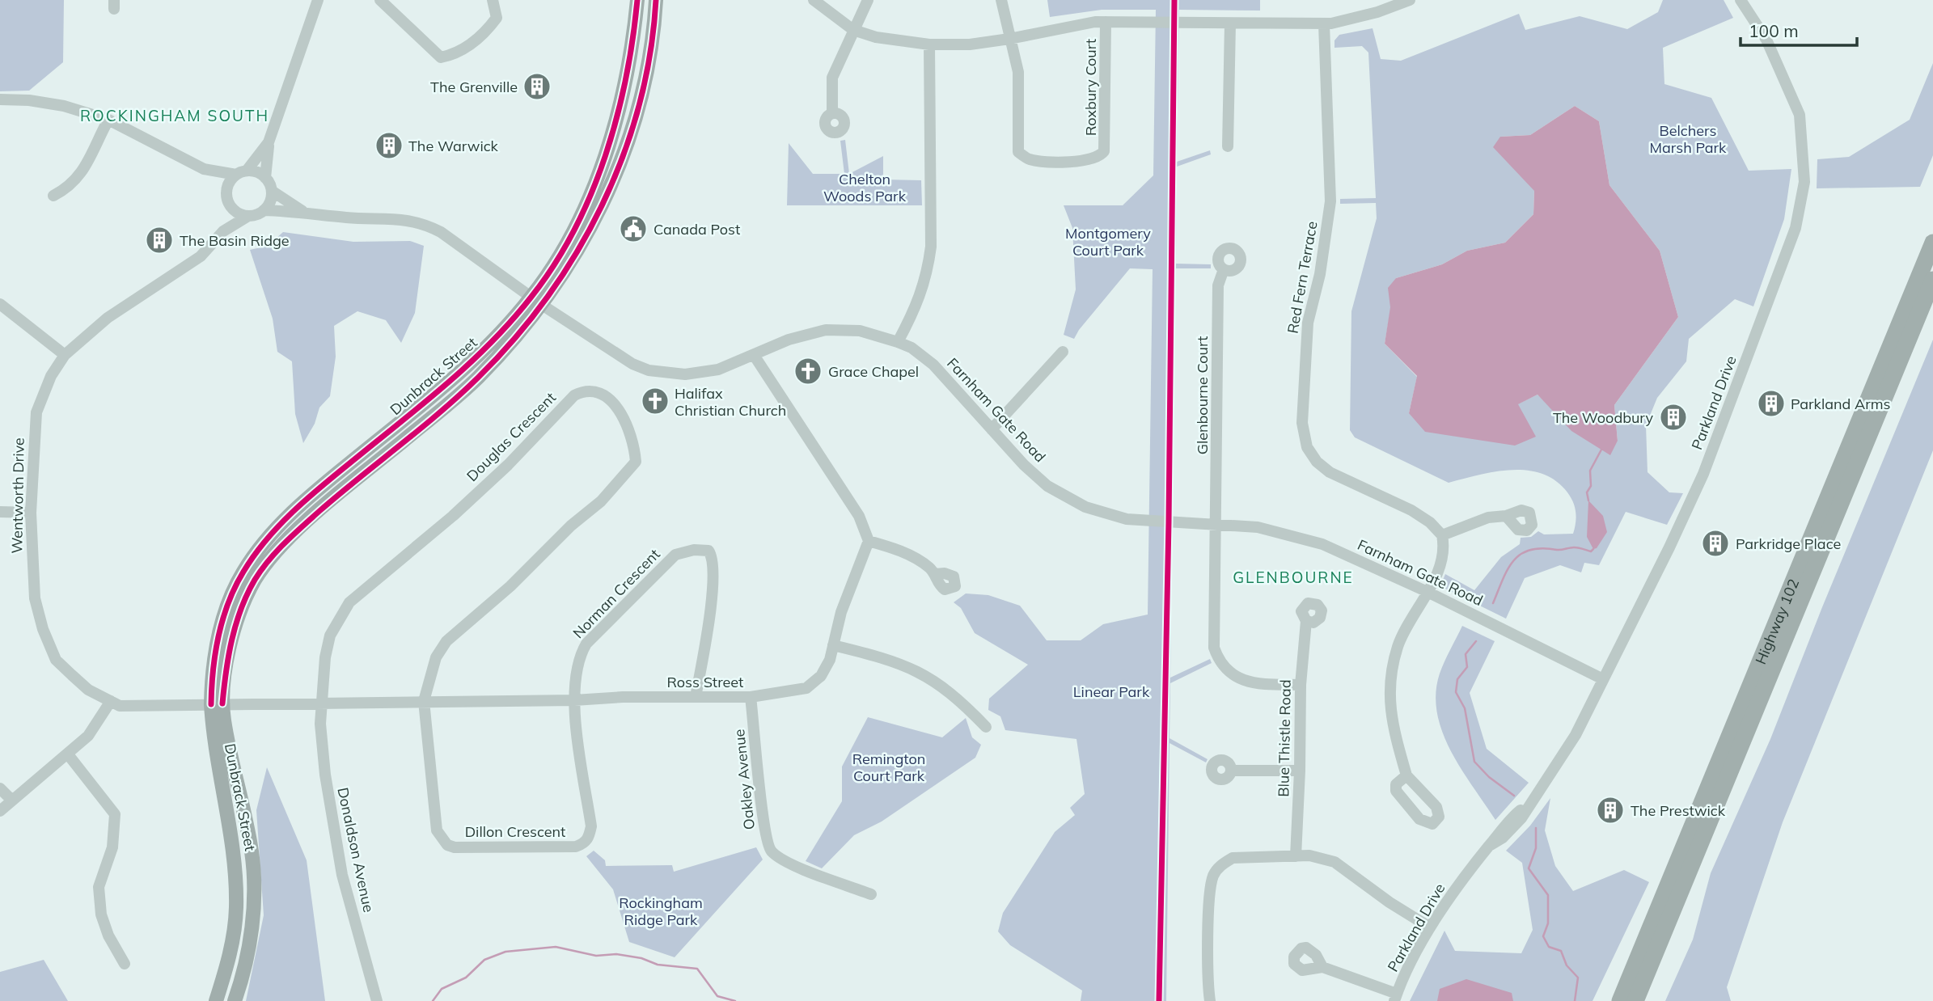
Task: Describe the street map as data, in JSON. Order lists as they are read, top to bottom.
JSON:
{
  "streets": {
    "highway": ["Highway 102"],
    "main road": ["Dunbrack Street"],
    "street": [
      "Roxbury Court",
      "Red Fern Terrace",
      "Glenbourne Court",
      "Parkland Drive",
      "Farnham Gate Road",
      "Douglas Crescent",
      "Wentworth Drive",
      "Norman Crescent",
      "Ross Street",
      "Blue Thistle Road",
      "Oakley Avenue",
      "Dillon Crescent",
      "Donaldson Avenue"
    ]
  },
  "crossings": [
    ["Dunbrack Street", "Farnham Gate Road"],
    ["Dunbrack Street", "Wentworth Drive"],
    ["Dunbrack Street", "Ross Street"],
    ["Glenbourne Court", "Farnham Gate Road"],
    ["Glenbourne Court", "Blue Thistle Road"],
    ["Parkland Drive", "Farnham Gate Road"],
    ["Farnham Gate Road", "Wentworth Drive"],
    ["Douglas Crescent", "Ross Street"],
    ["Douglas Crescent", "Dillon Crescent"],
    ["Douglas Crescent", "Donaldson Avenue"],
    ["Wentworth Drive", "Ross Street"],
    ["Norman Crescent", "Ross Street"],
    ["Norman Crescent", "Dillon Crescent"],
    ["Ross Street", "Oakley Avenue"],
    ["Ross Street", "Dillon Crescent"],
    ["Ross Street", "Donaldson Avenue"]
  ],
  "districts": ["ROCKINGHAM SOUTH", "GLENBOURNE"],
  "parks": [
    "Belchers Marsh Park",
    "Chelton Woods Park",
    "Montgomery Court Park",
    "Linear Park",
    "Remington Court Park",
    "Rockingham Ridge Park"
  ],
  "places": {
    "building": [
      "The Grenville",
      "The Warwick",
      "The Basin Ridge",
      "Parkland Arms",
      "The Woodbury",
      "Parkridge Place",
      "The Prestwick"
    ],
    "public building": ["Canada Post"],
    "church": ["Grace Chapel", "Halifax Christian Church"]
  },
  "scale_bar": "100 m"
}
